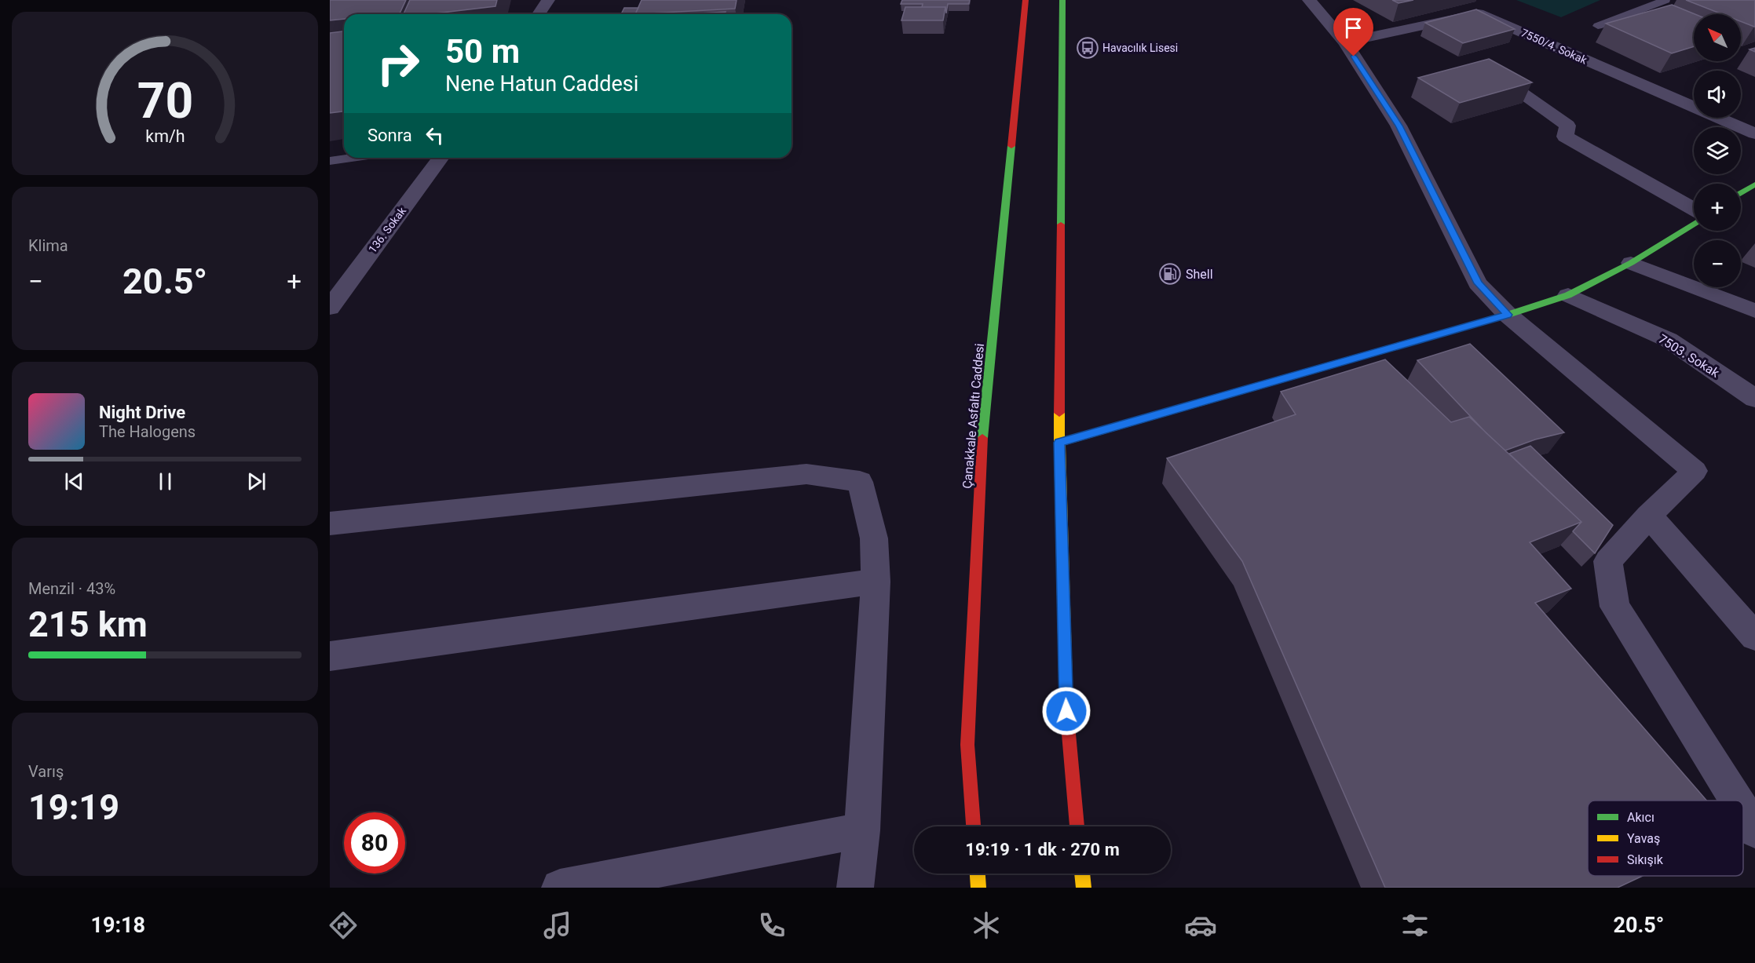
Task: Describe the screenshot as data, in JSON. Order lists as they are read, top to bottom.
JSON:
{
  "streets": {
    "main road": ["Çanakkale Asfaltı Caddesi"],
    "street": ["7550/4. Sokak", "136. Sokak", "7503. Sokak"]
  },
  "places": {
    "bus stop": ["Havacılık Lisesi"],
    "fuel station": ["Shell"]
  },
  "legend": ["Akıcı", "Yavaş", "Sıkışık"],
  "north": "top left",
  "page": {
    "map_buttons": ["+", "−"],
    "turn": ["50 m", "Nene Hatun Caddesi"],
    "then": "Sonra",
    "tile": [
      "Klima",
      ["Menzil · 43%", "215 km"],
      ["Varış", "19:19"]
    ],
    "heat": ["−", "20.5°", "+"],
    "song": ["Night Drive", "The Halogens"],
    "limit": "80",
    "trip": "19:19 · 1 dk · 270 m",
    "tabs": ["19:18", "20.5°"],
    "gauge": ["70", "km/h"]
  }
}
